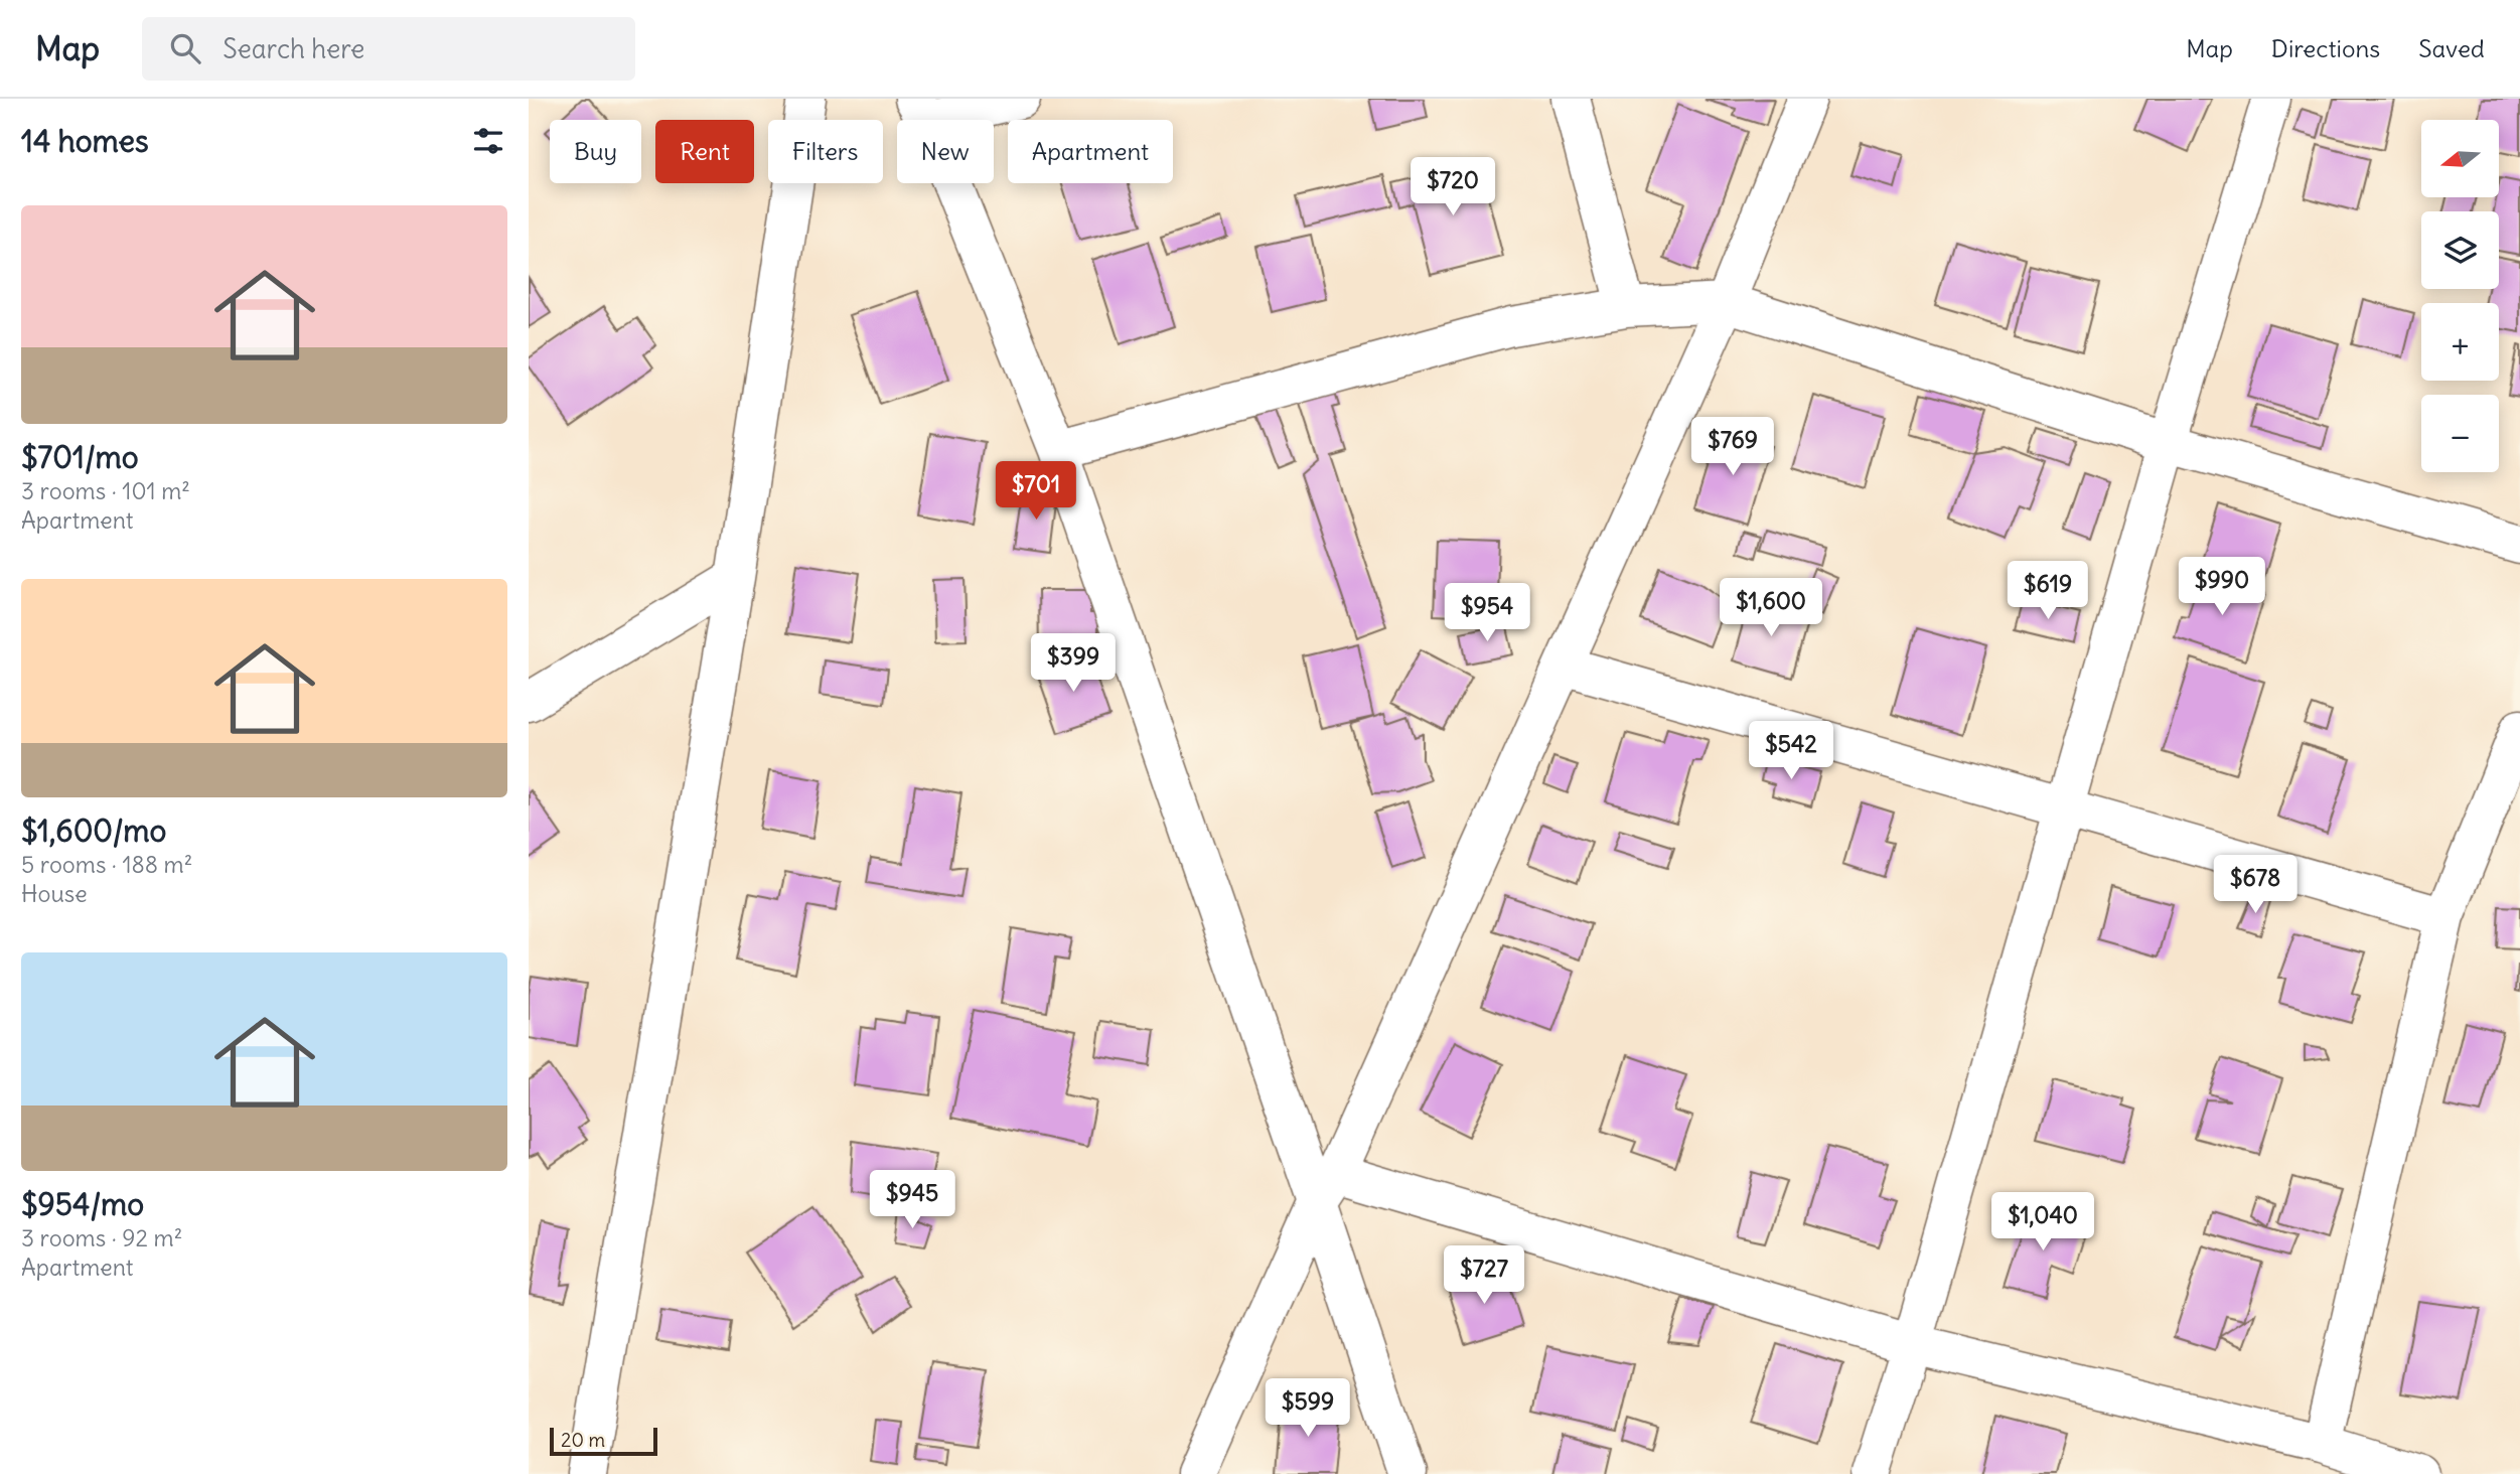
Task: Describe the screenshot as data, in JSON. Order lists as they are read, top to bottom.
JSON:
{
  "scale_bar": "20 m",
  "north": "left",
  "page": {
    "header": "Map",
    "search": "Search here",
    "nav": ["Map", "Directions", "Saved"],
    "heading": "14 homes",
    "map_buttons": ["+", "−"],
    "chip": [
      "Buy",
      "Rent",
      "Filters",
      "New",
      "Apartment"
    ],
    "price": [
      "$720",
      "$769",
      "$701",
      "$990",
      "$619",
      "$1,600",
      "$954",
      "$399",
      "$542",
      "$678",
      "$945",
      "$1,040",
      "$727",
      "$599"
    ],
    "list": [
      {
        "name": "$701/mo",
        "note": "3 rooms · 101 m² · Apartment"
      },
      {
        "name": "$1,600/mo",
        "note": "5 rooms · 188 m² · House"
      },
      {
        "name": "$954/mo",
        "note": "3 rooms · 92 m² · Apartment"
      }
    ],
    "scale": "20 m"
  }
}
